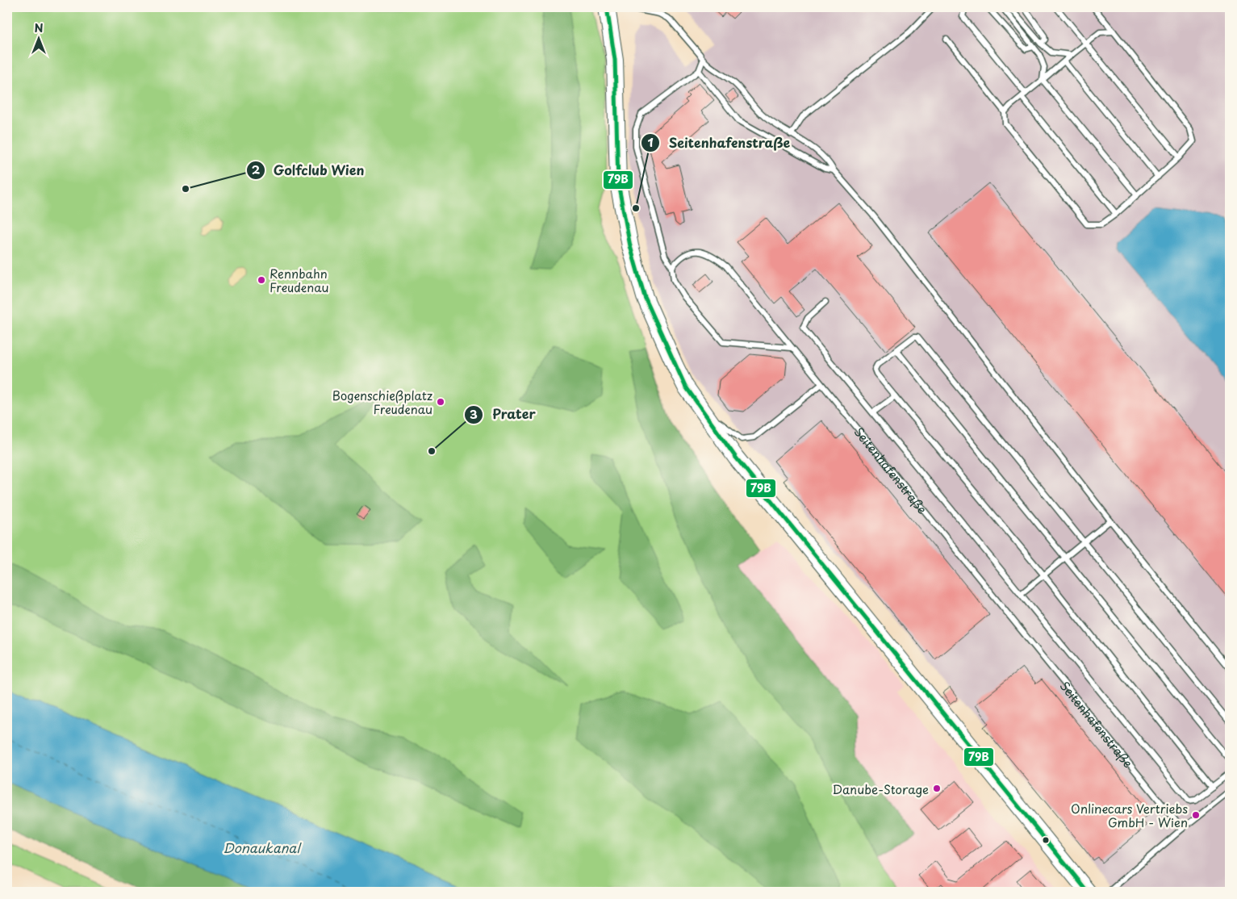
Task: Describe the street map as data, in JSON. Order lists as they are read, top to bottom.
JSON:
{
  "streets": {
    "lane": ["Seitenhafenstraße"]
  },
  "water": ["Donaukanal"],
  "places": [
    "Golfclub Wien",
    "Seitenhafenstraße",
    "Rennbahn Freudenau",
    "Bogenschießplatz Freudenau",
    "Prater",
    "Danube-Storage",
    "Onlinecars Vertriebs GmbH - Wien"
  ],
  "lines": ["transit line 79B"],
  "north": "top"
}
